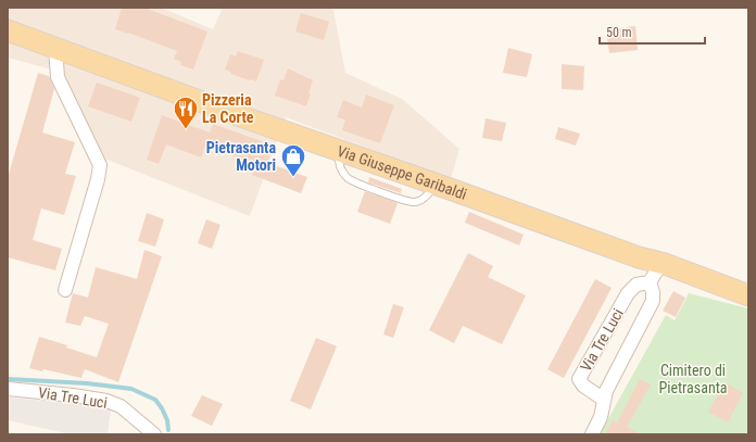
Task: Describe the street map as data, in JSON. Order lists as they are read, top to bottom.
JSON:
{
  "streets": {
    "main road": ["Via Giuseppe Garibaldi"],
    "street": ["Via Tre Luci"]
  },
  "crossings": [
    ["Via Giuseppe Garibaldi", "Via Tre Luci"]
  ],
  "parks": ["Cimitero di Pietrasanta"],
  "places": {
    "restaurant": ["Pizzeria La Corte"],
    "shop": ["Pietrasanta Motori"]
  },
  "scale_bar": "50 m"
}
